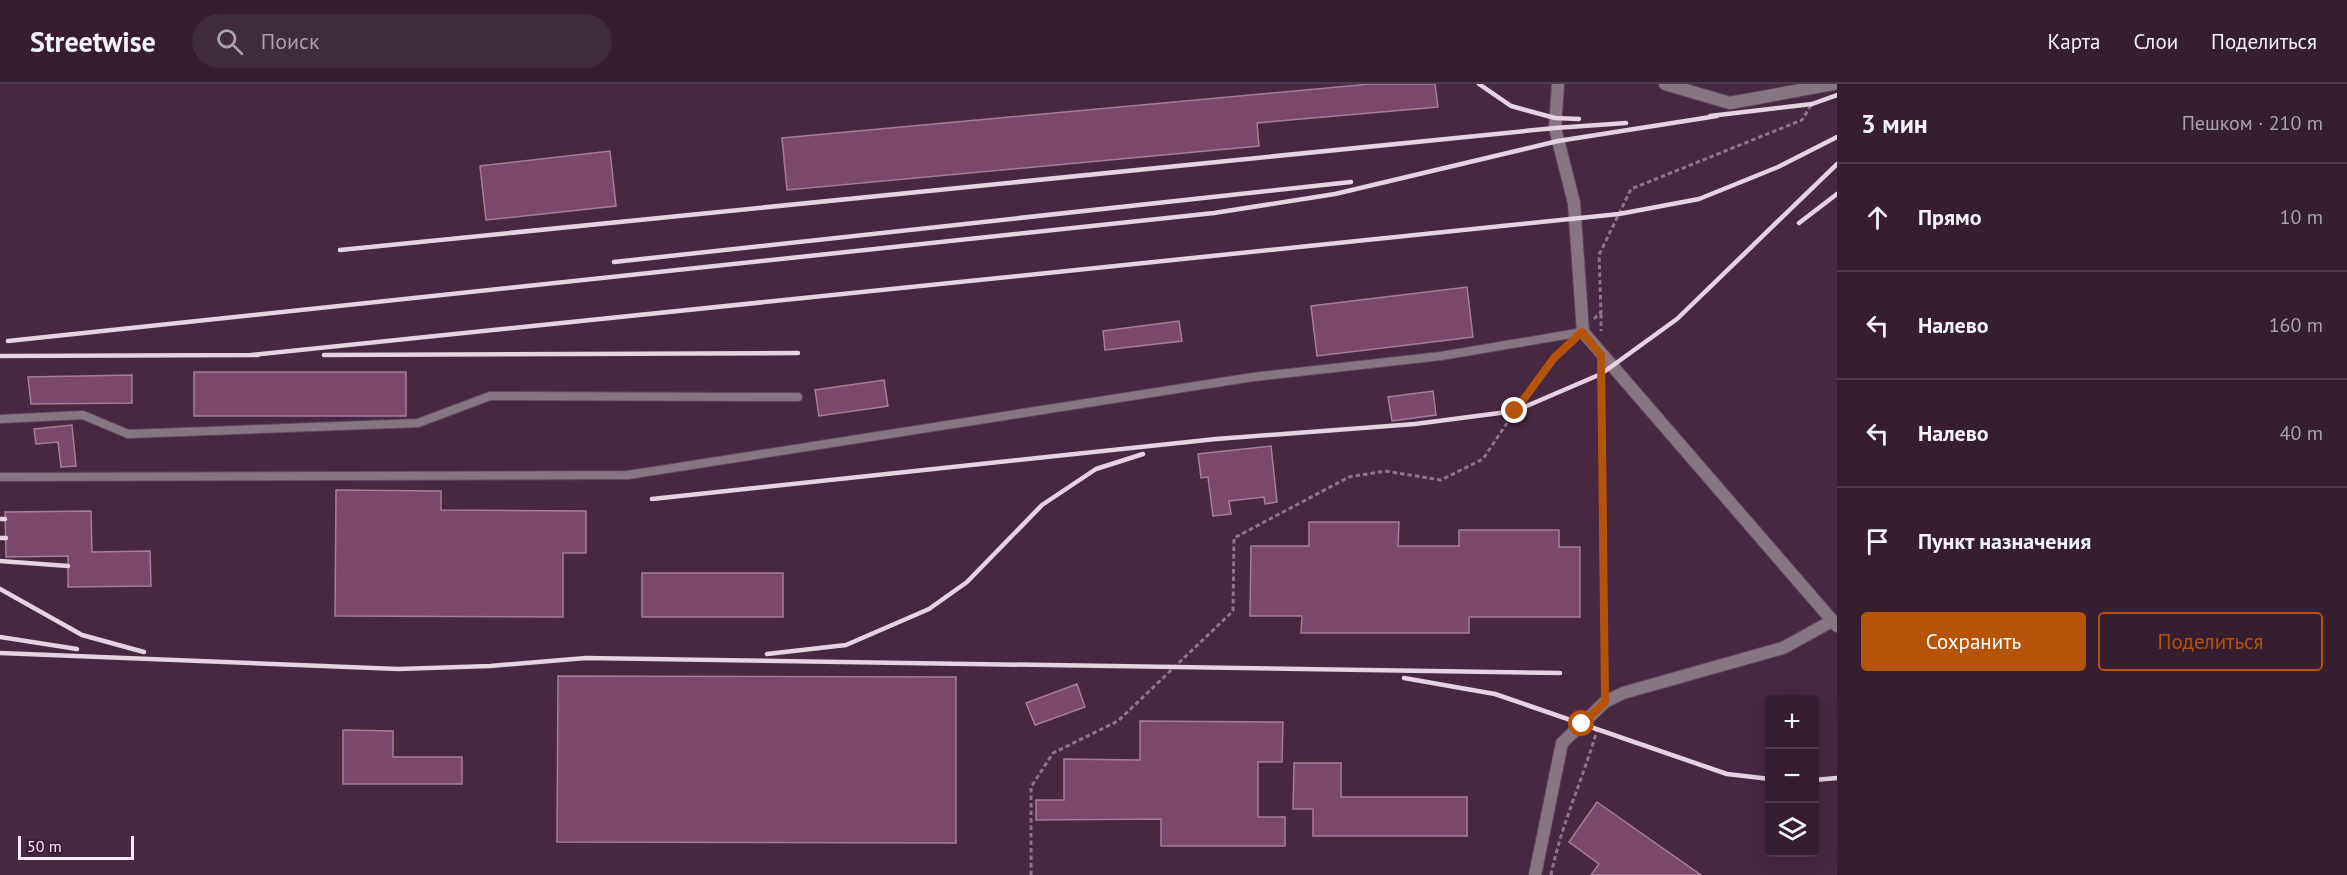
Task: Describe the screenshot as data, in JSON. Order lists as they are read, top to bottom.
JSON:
{
  "scale_bar": "50 m",
  "page": {
    "header": "Streetwise",
    "search": "Поиск",
    "nav": ["Карта", "Слои", "Поделиться"],
    "heading": ["3 мин", "Пешком · 210 m"],
    "list": [
      ["Прямо", "10 m"],
      ["Налево", "160 m"],
      ["Налево", "40 m"],
      "Пункт назначения"
    ],
    "buttons": ["Сохранить", "Поделиться"],
    "map_buttons": ["+", "−"],
    "scale": "50 m"
  }
}
